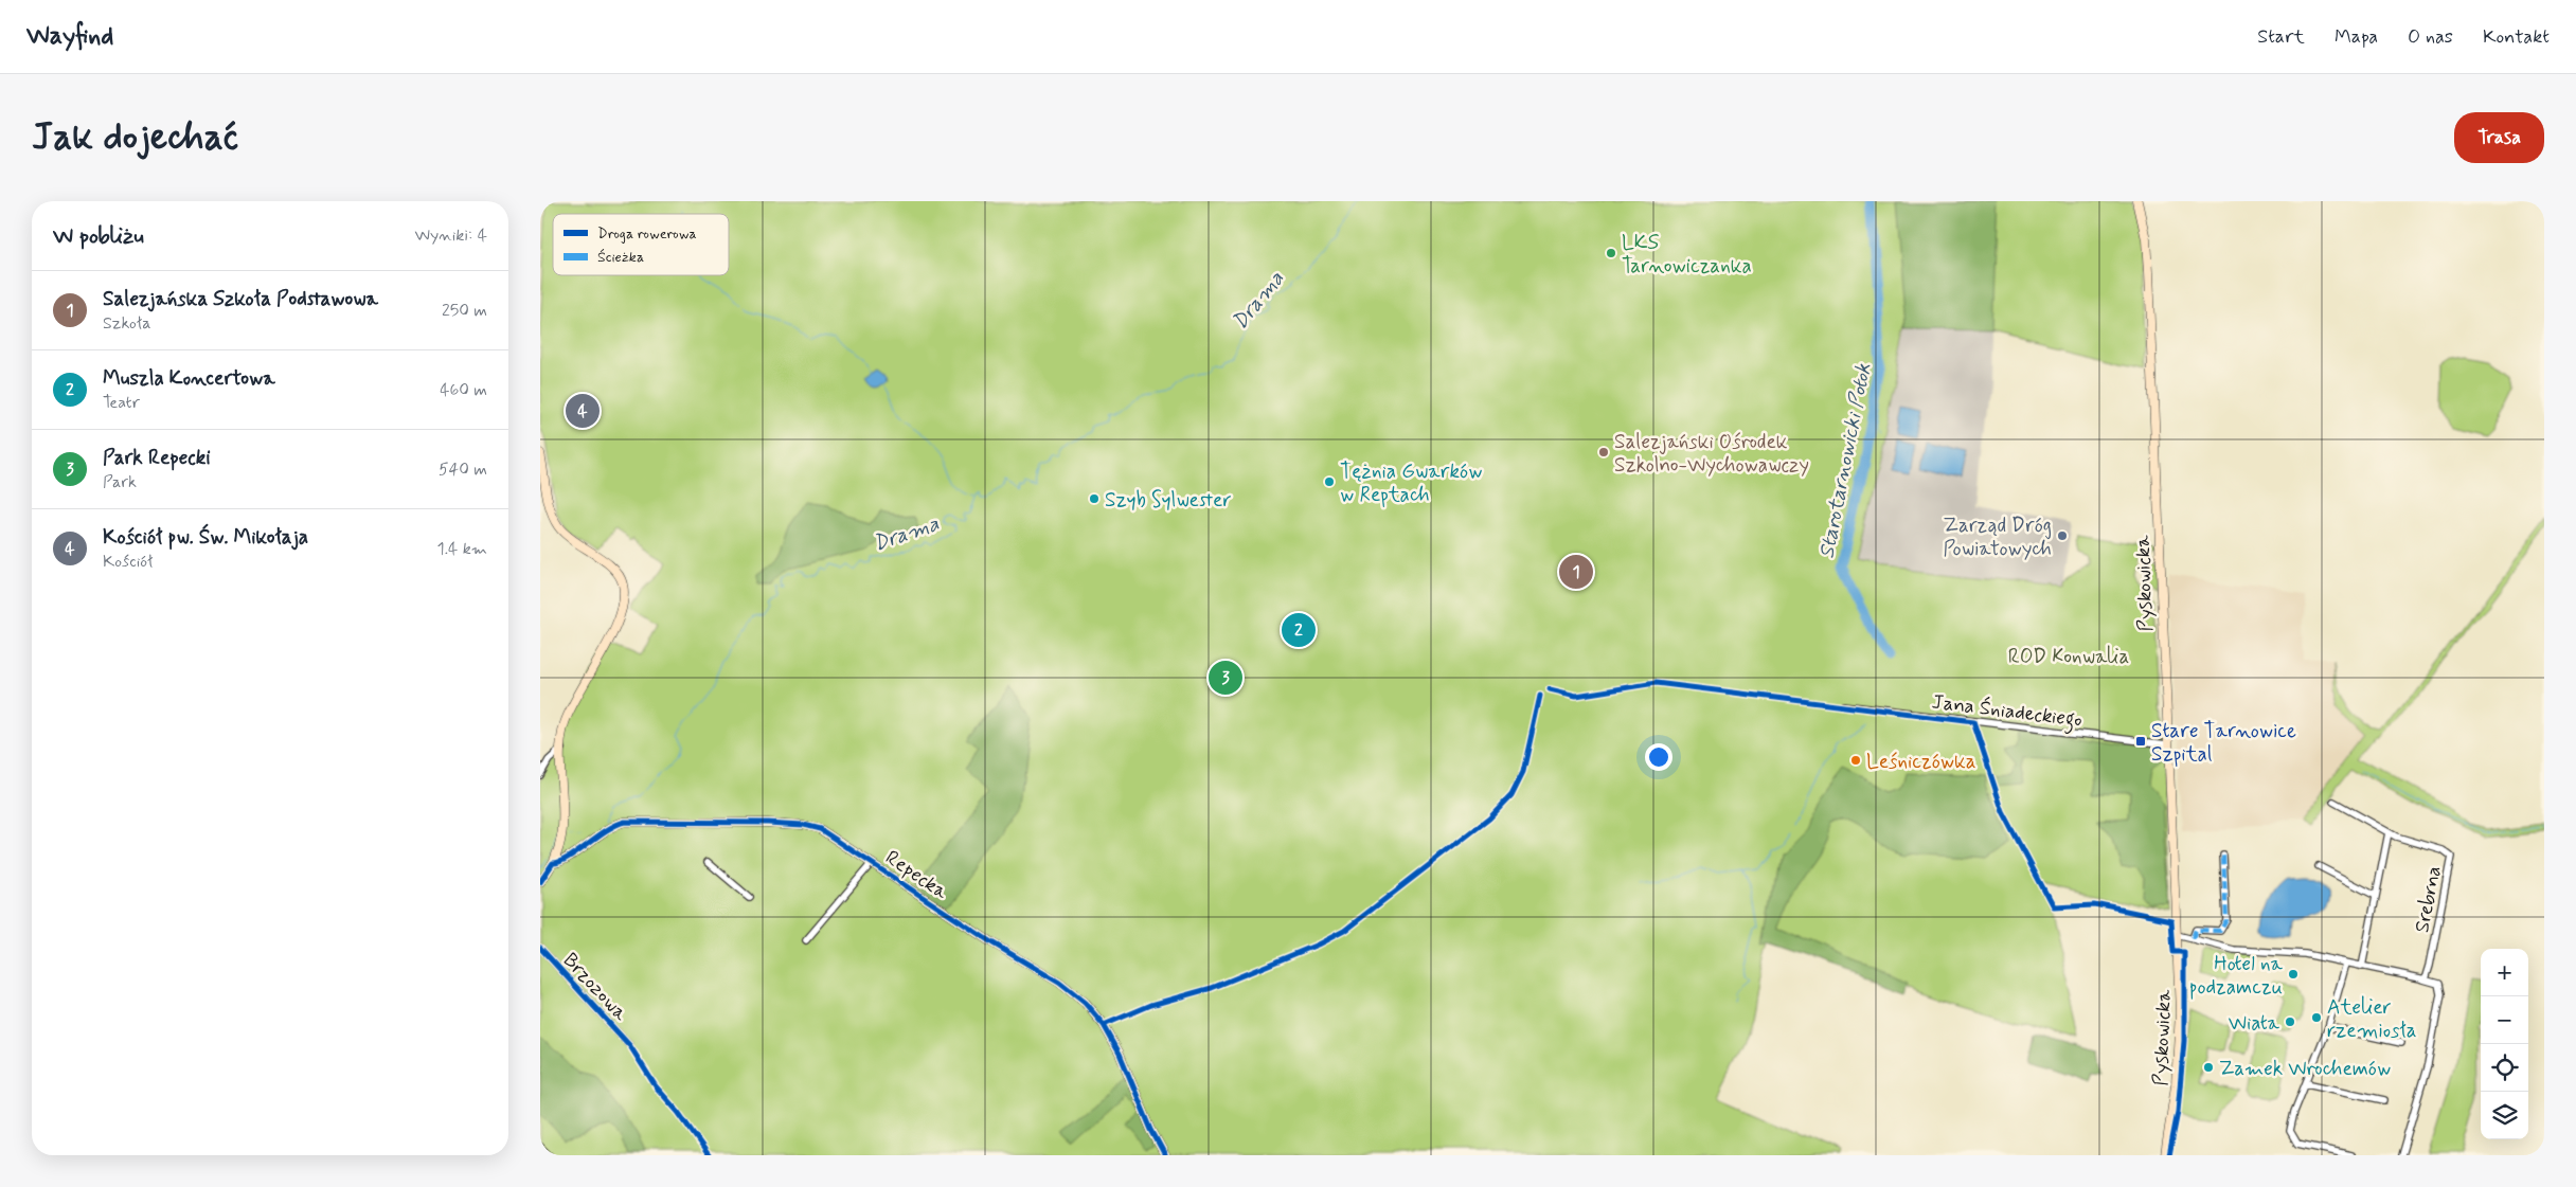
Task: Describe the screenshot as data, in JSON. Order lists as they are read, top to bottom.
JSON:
{
  "streets": {
    "street": [
      "Pyskowicka",
      "Jana Śniadeckiego",
      "Repecka",
      "Srebrna",
      "Brzozowa"
    ]
  },
  "crossings": [
    ["Pyskowicka", "Jana Śniadeckiego"]
  ],
  "water": ["Drama", "Starotarnowicki Potok"],
  "parks": ["ROD Konwalia"],
  "places": {
    "other": [
      "LKS Tarnowiczanka",
      "Salezjański Ośrodek Szkolno-Wychowawczy",
      "Tężnia Gwarków w Reptach",
      "Szyb Sylwester",
      "Zarząd Dróg Powiatowych",
      "Leśniczówka",
      "Hotel na podzamczu",
      "Atelier rzemiosła",
      "Wiata",
      "Zamek Wrochemów"
    ],
    "transit": ["Stare Tarnowice Szpital"]
  },
  "legend": ["Droga rowerowa", "Ścieżka"],
  "page": {
    "header": "Wayfind",
    "nav": [
      "Start",
      "Mapa",
      "O nas",
      "Kontakt"
    ],
    "buttons": "Trasa",
    "title": "Jak dojechać",
    "heading": ["W pobliżu", "Wyniki: 4"],
    "list": [
      {
        "mark": "1",
        "name": "Salezjańska Szkoła Podstawowa",
        "note": "Szkoła",
        "value": "250 m"
      },
      {
        "mark": "2",
        "name": "Muszla Koncertowa",
        "note": "Teatr",
        "value": "460 m"
      },
      {
        "mark": "3",
        "name": "Park Repecki",
        "note": "Park",
        "value": "540 m"
      },
      {
        "mark": "4",
        "name": "Kościół pw. Św. Mikołaja",
        "note": "Kościół",
        "value": "1.4 km"
      }
    ],
    "pins": [
      "4",
      "1",
      "2",
      "3"
    ],
    "map_buttons": ["+", "−"]
  }
}
